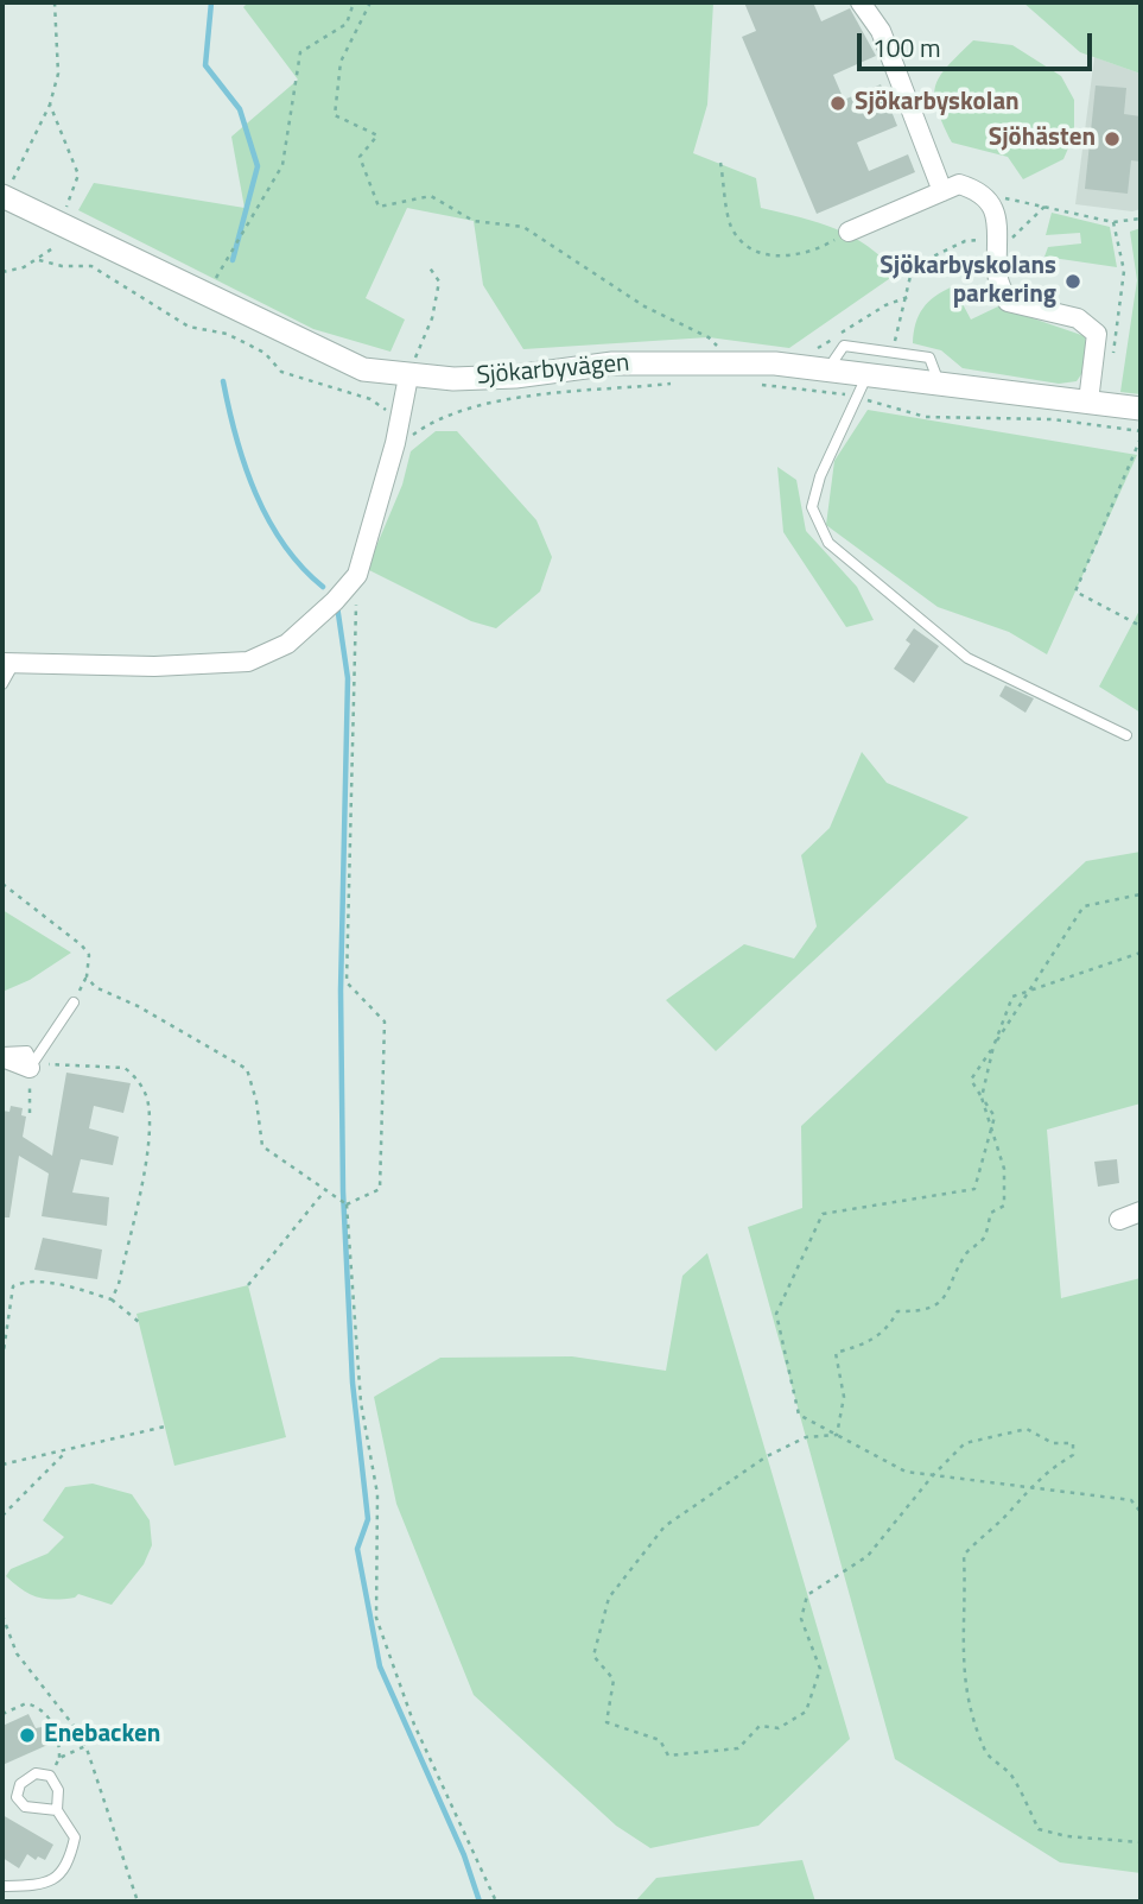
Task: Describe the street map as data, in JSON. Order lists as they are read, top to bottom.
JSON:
{
  "streets": {
    "street": ["Sjökarbyvägen"]
  },
  "places": [
    "Sjökarbyskolan",
    "Sjöhästen",
    "Sjökarbyskolans parkering",
    "Enebacken"
  ],
  "scale_bar": "100 m"
}
